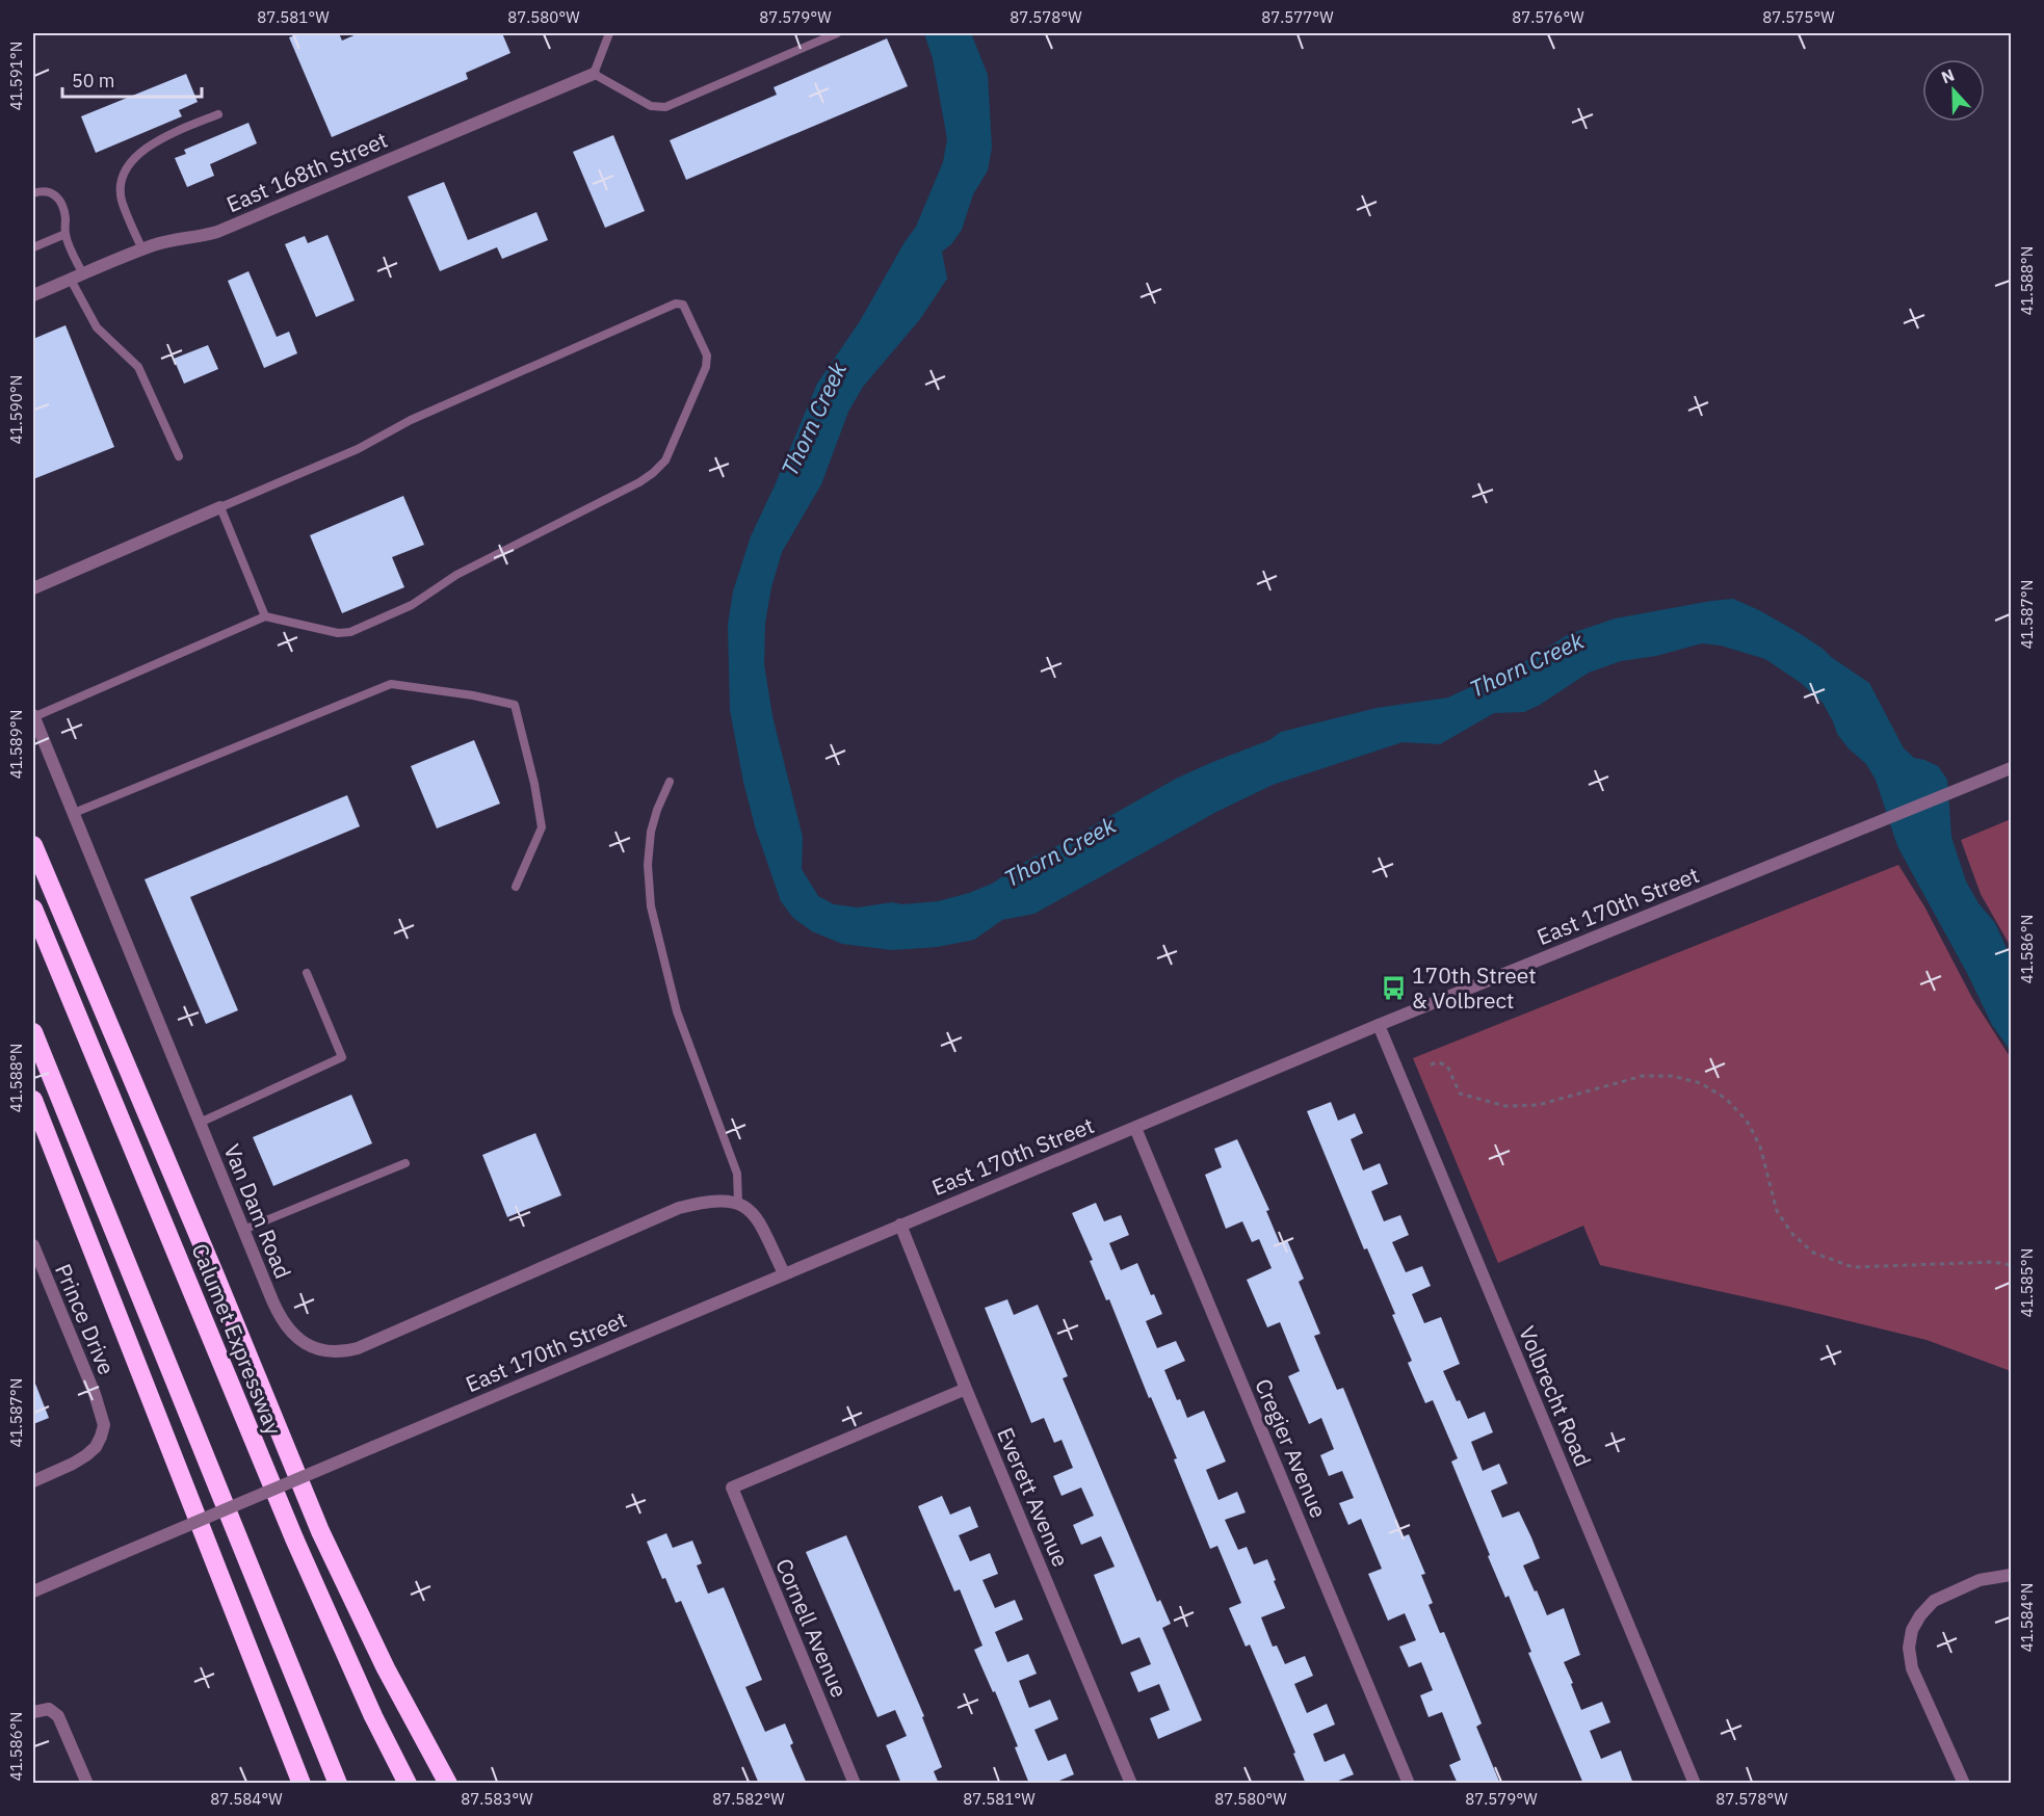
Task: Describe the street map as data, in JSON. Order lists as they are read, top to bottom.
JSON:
{
  "streets": {
    "highway": ["Calumet Expressway"],
    "street": [
      "East 168th Street",
      "East 170th Street",
      "Van Dam Road",
      "Prince Drive",
      "Volbrecht Road",
      "Cregier Avenue",
      "Everett Avenue",
      "Cornell Avenue"
    ]
  },
  "crossings": [
    ["East 170th Street", "Volbrecht Road"],
    ["East 170th Street", "Cregier Avenue"],
    ["East 170th Street", "Everett Avenue"],
    ["Everett Avenue", "Cornell Avenue"]
  ],
  "water": ["Thorn Creek"],
  "places": {
    "bus stop": ["170th Street & Volbrect"]
  },
  "scale_bar": "50 m",
  "north": "top",
  "coordinates": [
    "87.581°W",
    "87.580°W",
    "87.579°W",
    "87.578°W",
    "87.577°W",
    "87.576°W",
    "87.575°W",
    "41.591°N",
    "41.588°N",
    "41.590°N",
    "41.587°N",
    "41.589°N",
    "41.586°N",
    "41.585°N",
    "41.584°N",
    "87.584°W",
    "87.583°W",
    "87.582°W"
  ]
}
